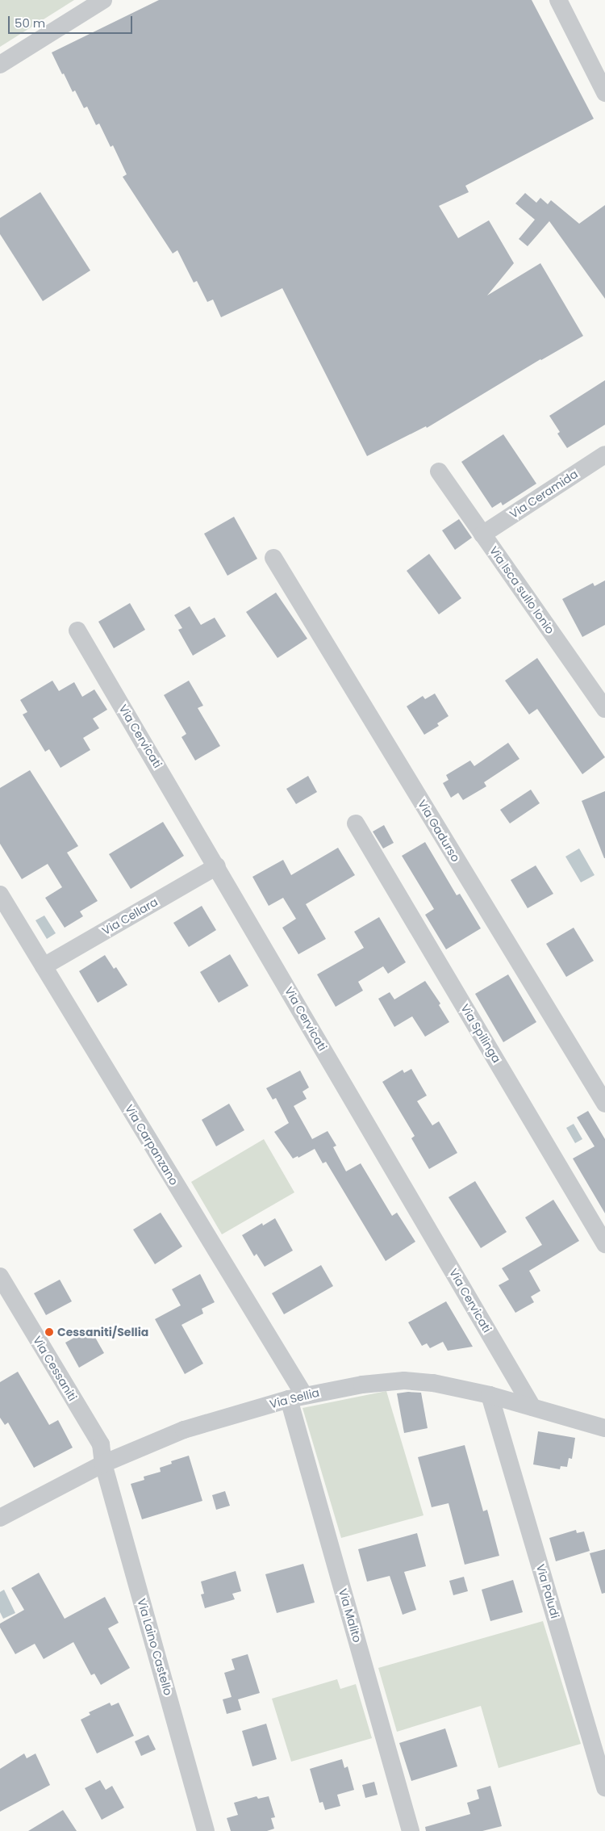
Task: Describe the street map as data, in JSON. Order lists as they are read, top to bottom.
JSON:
{
  "streets": {
    "street": [
      "Via Ceramida",
      "Via Isca sullo Ionio",
      "Via Cervicati",
      "Via Gadurso",
      "Via Cellara",
      "Via Spilinga",
      "Via Carpanzano",
      "Via Cessaniti",
      "Via Sellia",
      "Via Paludi",
      "Via Malito",
      "Via Laino Castello"
    ]
  },
  "crossings": [
    ["Via Ceramida", "Via Isca sullo Ionio"],
    ["Via Cervicati", "Via Cellara"],
    ["Via Cervicati", "Via Sellia"],
    ["Via Cellara", "Via Carpanzano"],
    ["Via Carpanzano", "Via Sellia"],
    ["Via Carpanzano", "Via Malito"],
    ["Via Cessaniti", "Via Sellia"],
    ["Via Cessaniti", "Via Laino Castello"],
    ["Via Sellia", "Via Paludi"],
    ["Via Sellia", "Via Malito"],
    ["Via Sellia", "Via Laino Castello"]
  ],
  "places": ["Cessaniti/Sellia"],
  "scale_bar": "50 m"
}
